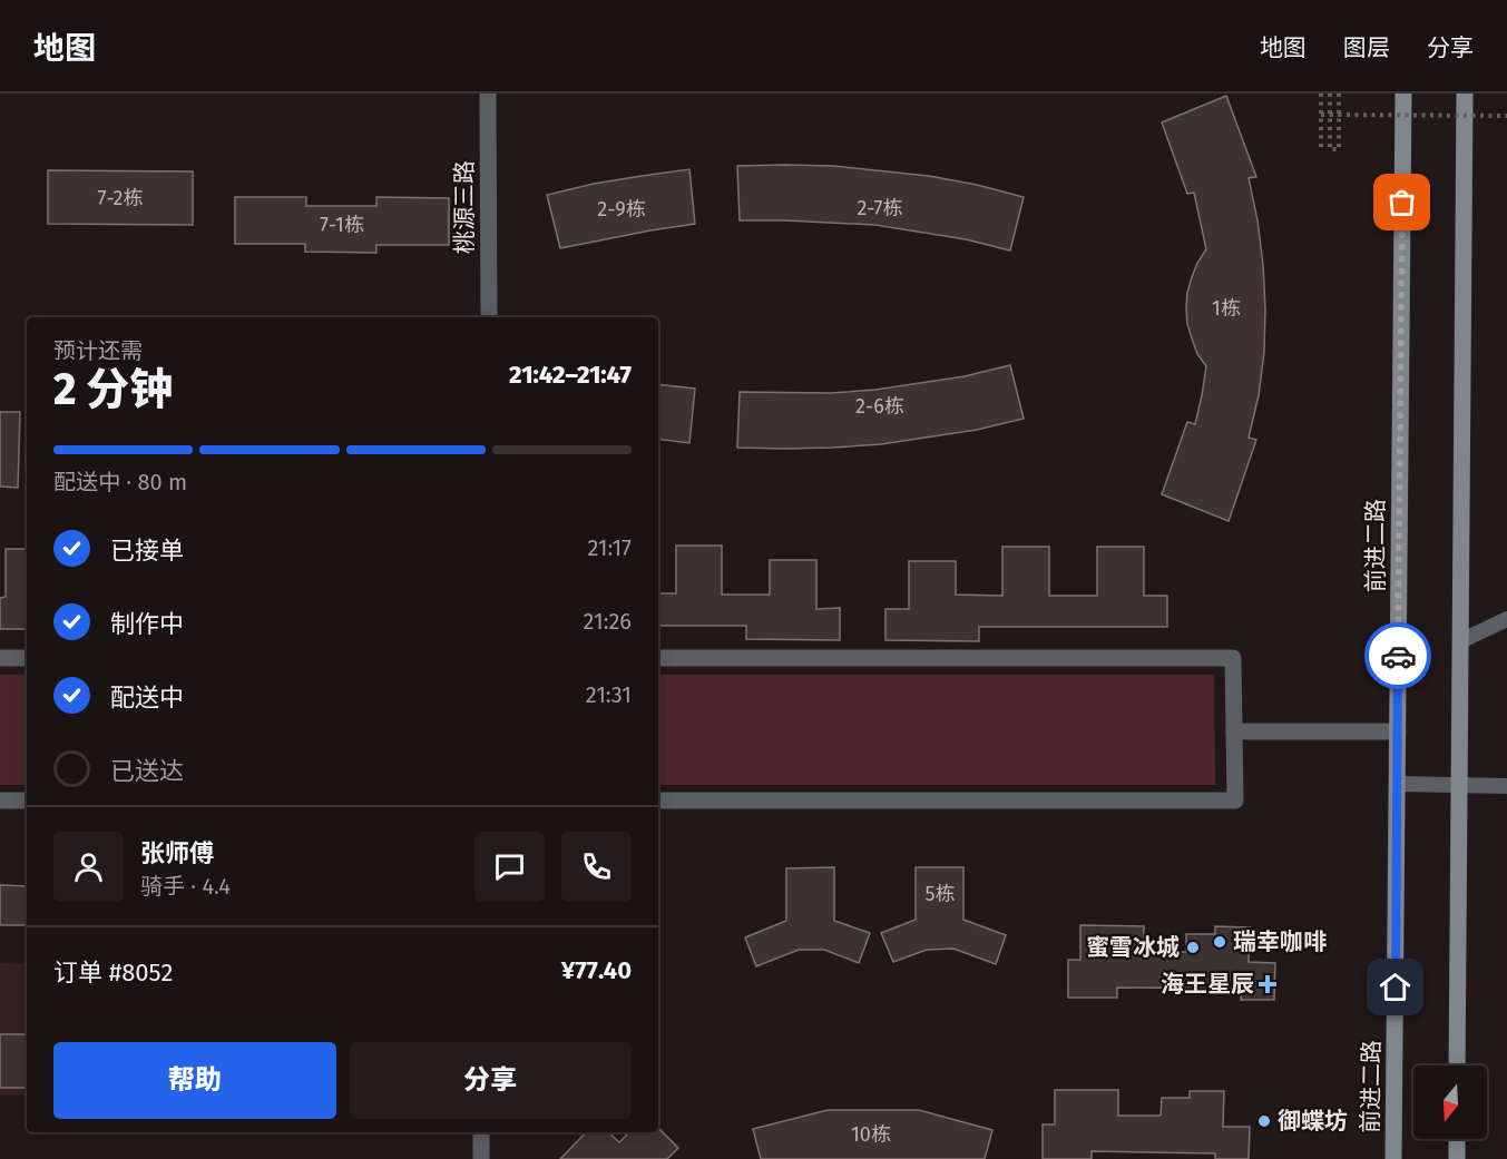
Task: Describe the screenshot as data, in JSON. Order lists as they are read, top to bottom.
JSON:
{
  "streets": {
    "main road": ["前进二路"],
    "street": ["桃源三路"]
  },
  "places": {
    "other": ["瑞幸咖啡", "蜜雪冰城", "御蝶坊"],
    "health": ["海王星辰"]
  },
  "house_numbers": [
    "7-2栋",
    "2-7栋",
    "2-9栋",
    "7-1栋",
    "1栋",
    "2-6栋",
    "5栋",
    "10栋"
  ],
  "north": "bottom",
  "page": {
    "header": "地图",
    "nav": ["地图", "图层", "分享"],
    "heading": ["2 分钟", "预计还需", "21:42–21:47"],
    "panel": [
      "张师傅",
      "骑手 · 4.4",
      "订单 #8052",
      "¥77.40"
    ],
    "bar": "配送中 · 80 m",
    "list": [
      ["已接单", "21:17"],
      ["制作中", "21:26"],
      ["配送中", "21:31"],
      "已送达"
    ],
    "buttons": ["帮助", "分享"]
  }
}
